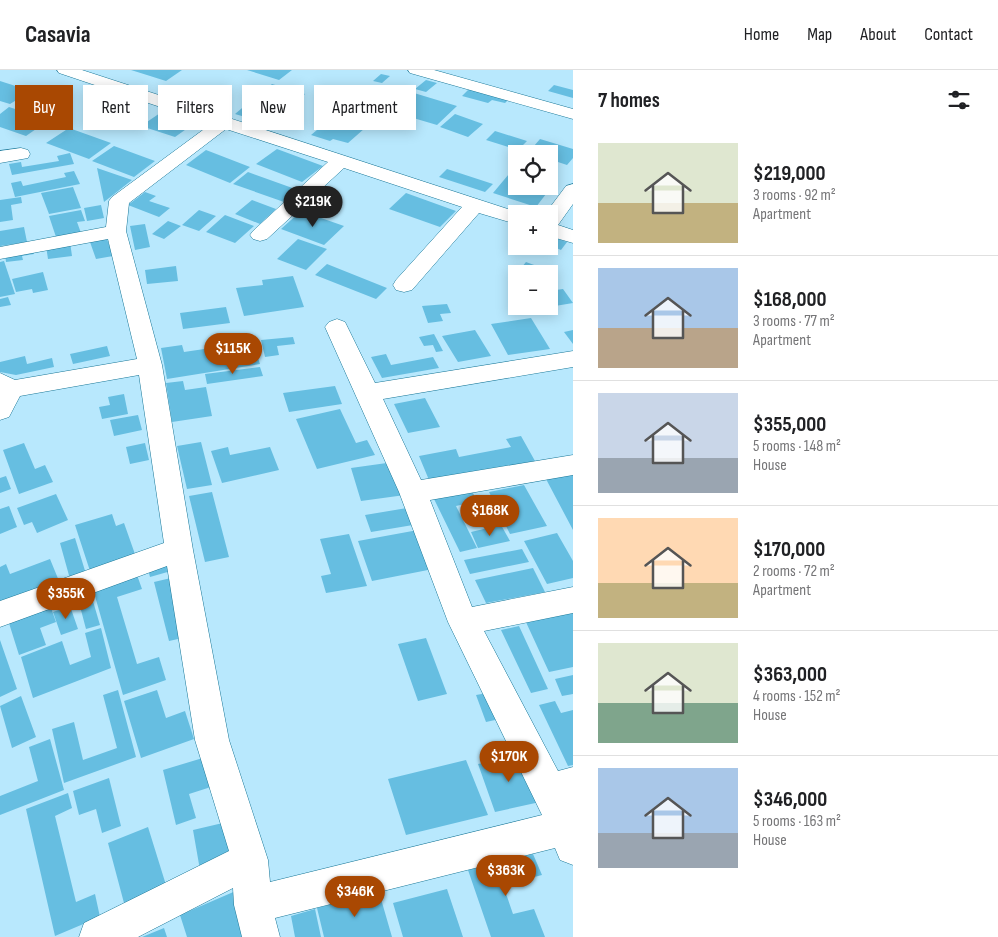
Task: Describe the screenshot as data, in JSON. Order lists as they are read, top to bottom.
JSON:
{
  "page": {
    "header": "Casavia",
    "nav": [
      "Home",
      "Map",
      "About",
      "Contact"
    ],
    "heading": "7 homes",
    "chip": [
      "Buy",
      "Rent",
      "Filters",
      "New",
      "Apartment"
    ],
    "list": [
      {
        "name": "$219,000",
        "note": "3 rooms · 92 m² · Apartment"
      },
      {
        "name": "$168,000",
        "note": "3 rooms · 77 m² · Apartment"
      },
      {
        "name": "$355,000",
        "note": "5 rooms · 148 m² · House"
      },
      {
        "name": "$170,000",
        "note": "2 rooms · 72 m² · Apartment"
      },
      {
        "name": "$363,000",
        "note": "4 rooms · 152 m² · House"
      },
      {
        "name": "$346,000",
        "note": "5 rooms · 163 m² · House"
      }
    ],
    "map_buttons": ["+", "−"],
    "price": [
      "$219K",
      "$115K",
      "$168K",
      "$355K",
      "$170K",
      "$363K",
      "$346K"
    ]
  }
}
